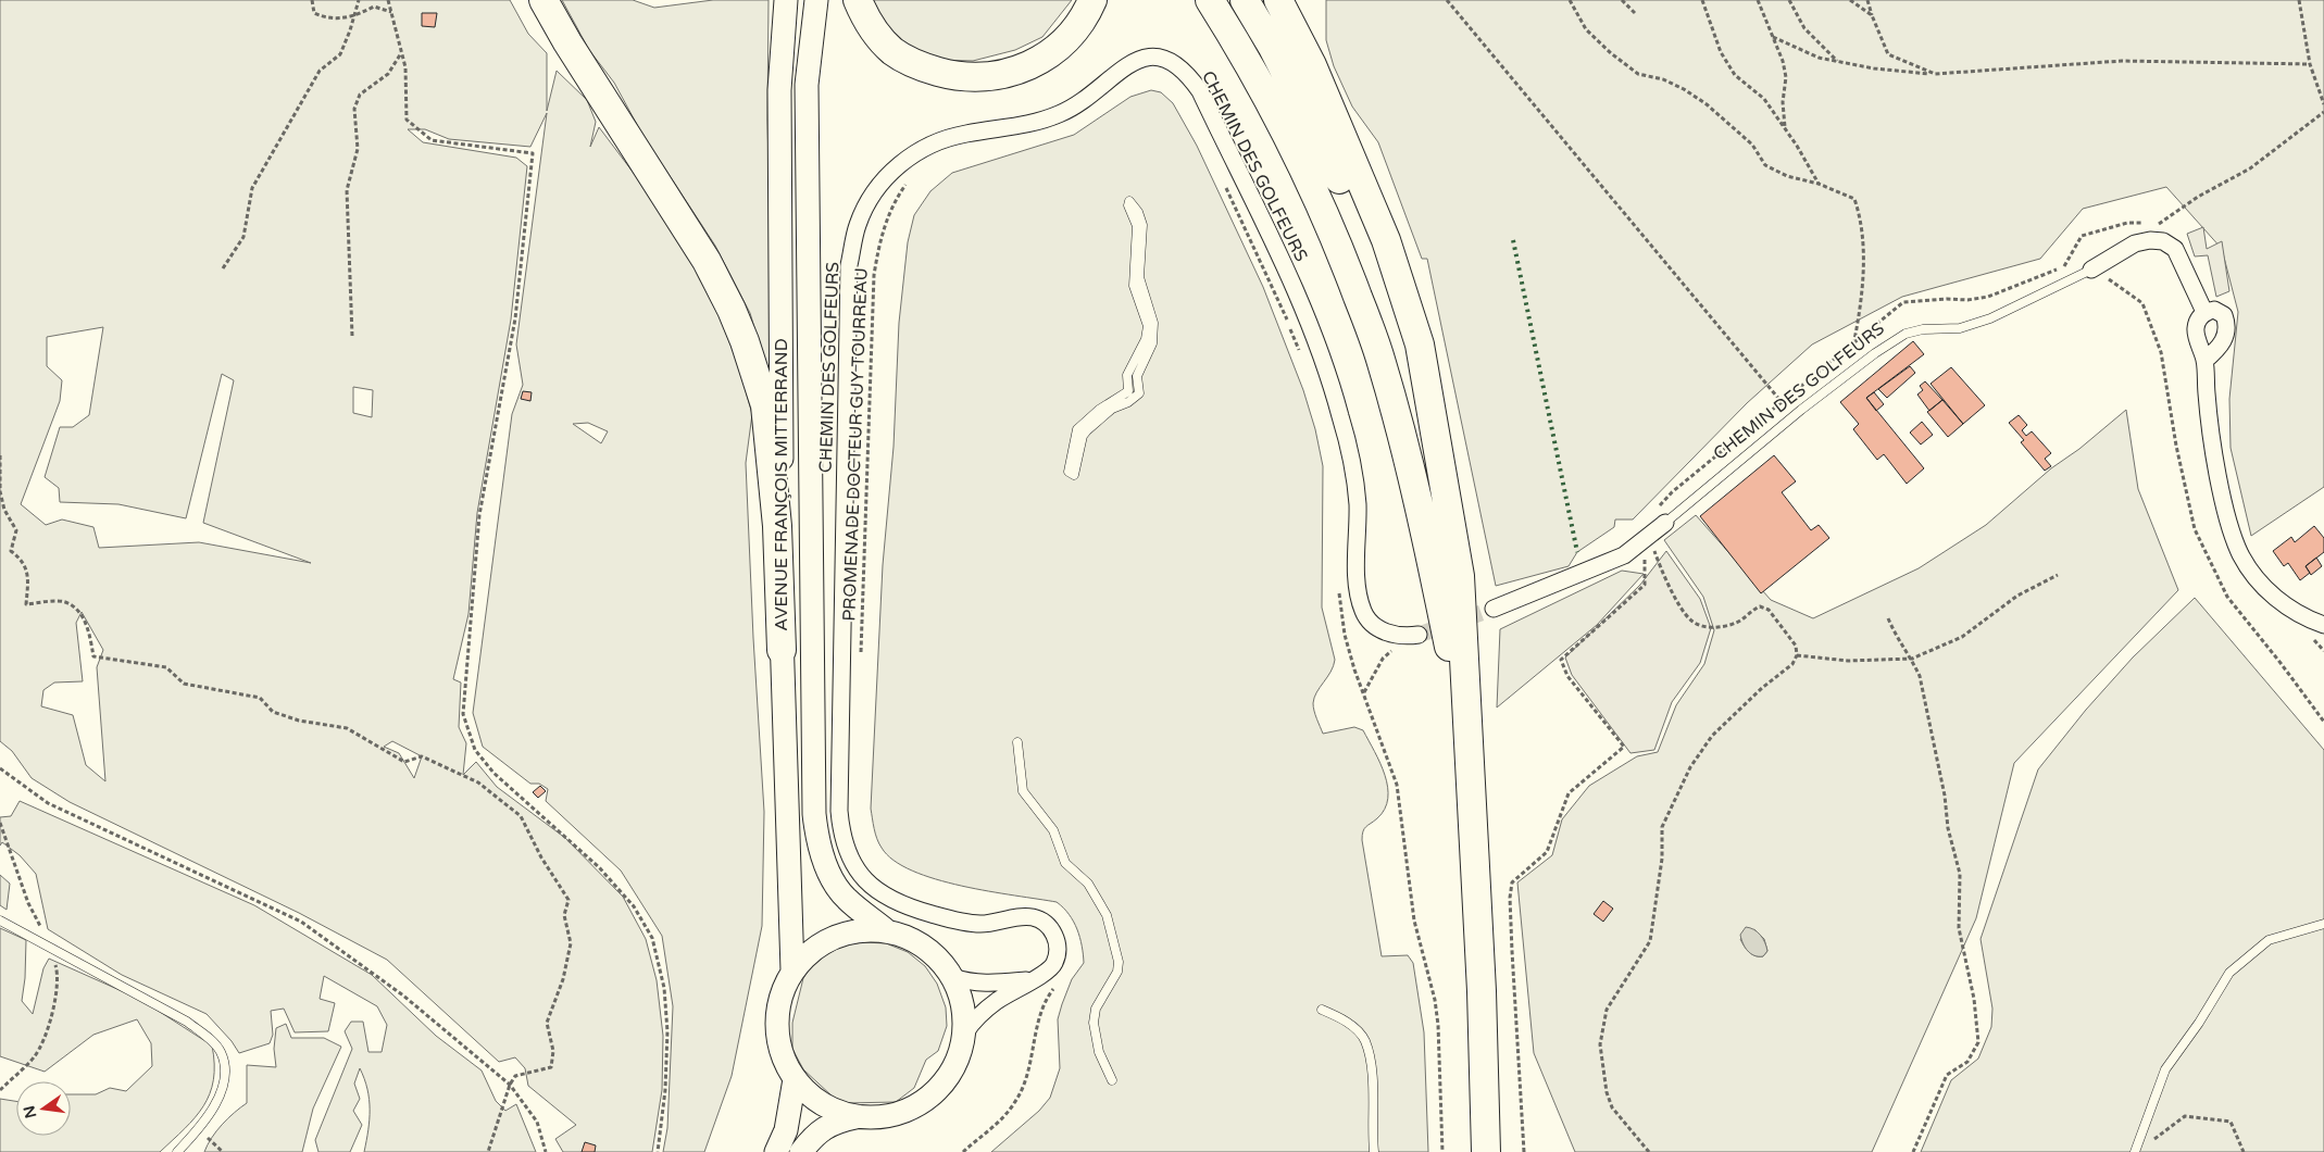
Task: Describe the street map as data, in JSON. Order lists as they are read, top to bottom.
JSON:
{
  "streets": {
    "main road": ["AVENUE FRANÇOIS MITTERRAND"],
    "street": ["CHEMIN DES GOLFEURS"],
    "path": ["PROMENADE DOCTEUR GUY TOURREAU"]
  },
  "crossings": [
    ["CHEMIN DES GOLFEURS", "AVENUE FRANÇOIS MITTERRAND"]
  ],
  "north": "left"
}
